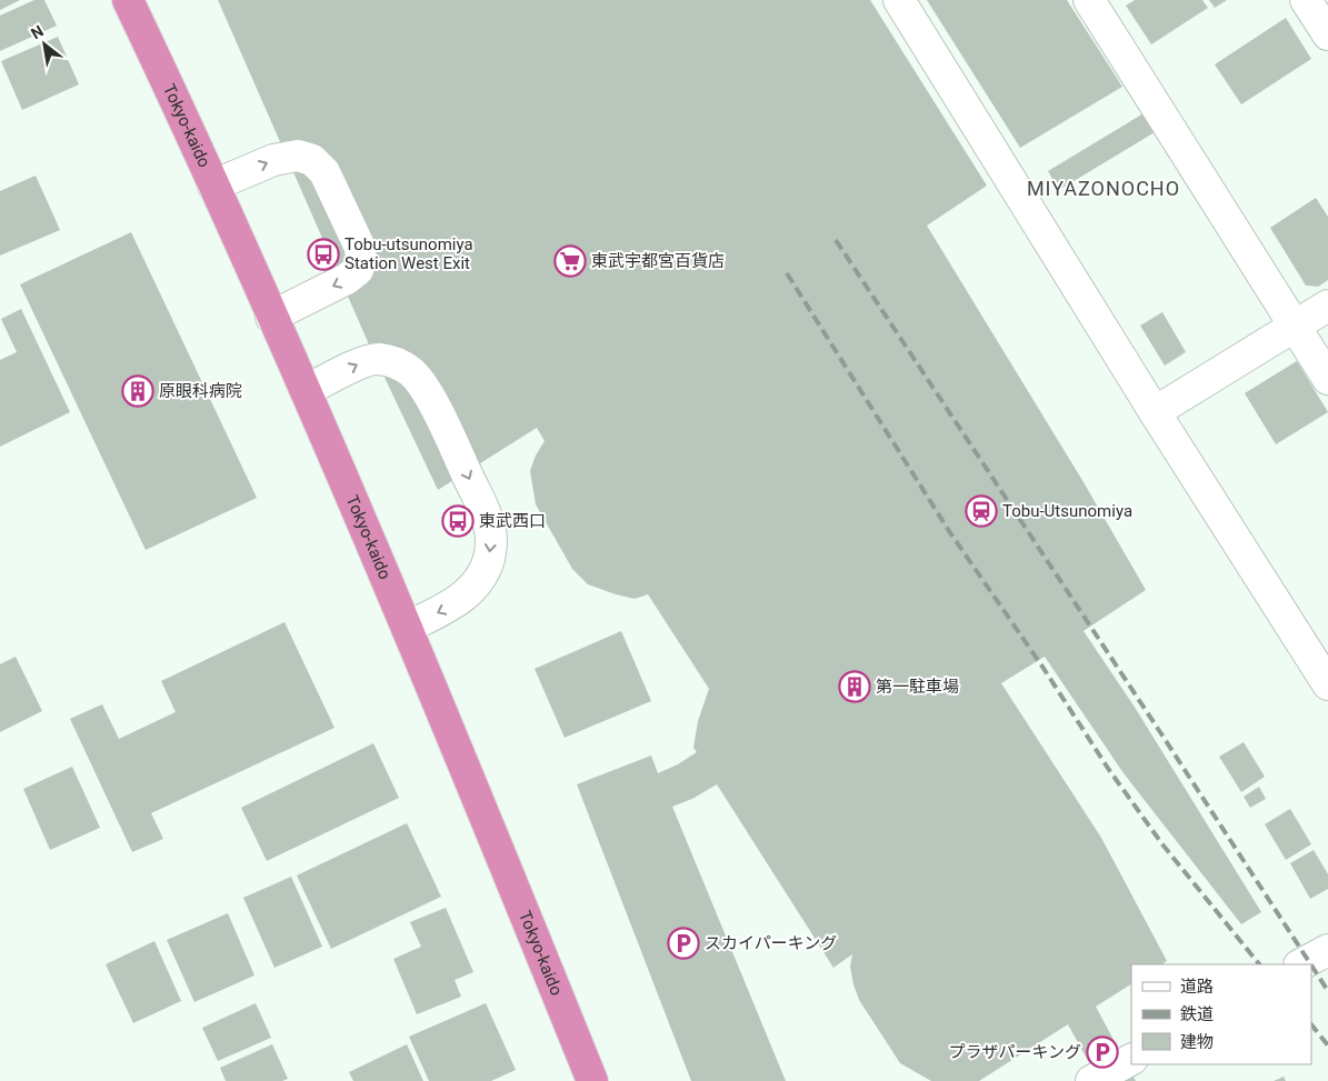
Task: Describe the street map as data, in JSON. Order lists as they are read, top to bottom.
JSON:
{
  "streets": {
    "highway": ["Tokyo-kaido"]
  },
  "districts": ["MIYAZONOCHO"],
  "places": {
    "bus stop": ["Tobu-utsunomiya Station West Exit", "東武西口"],
    "supermarket": ["東武宇都宮百貨店"],
    "building": ["原眼科病院", "第一駐車場"],
    "station": ["Tobu-Utsunomiya"],
    "parking": ["スカイパーキング", "プラザパーキング"]
  },
  "legend": ["道路", "鉄道", "建物"],
  "north": "top left"
}
